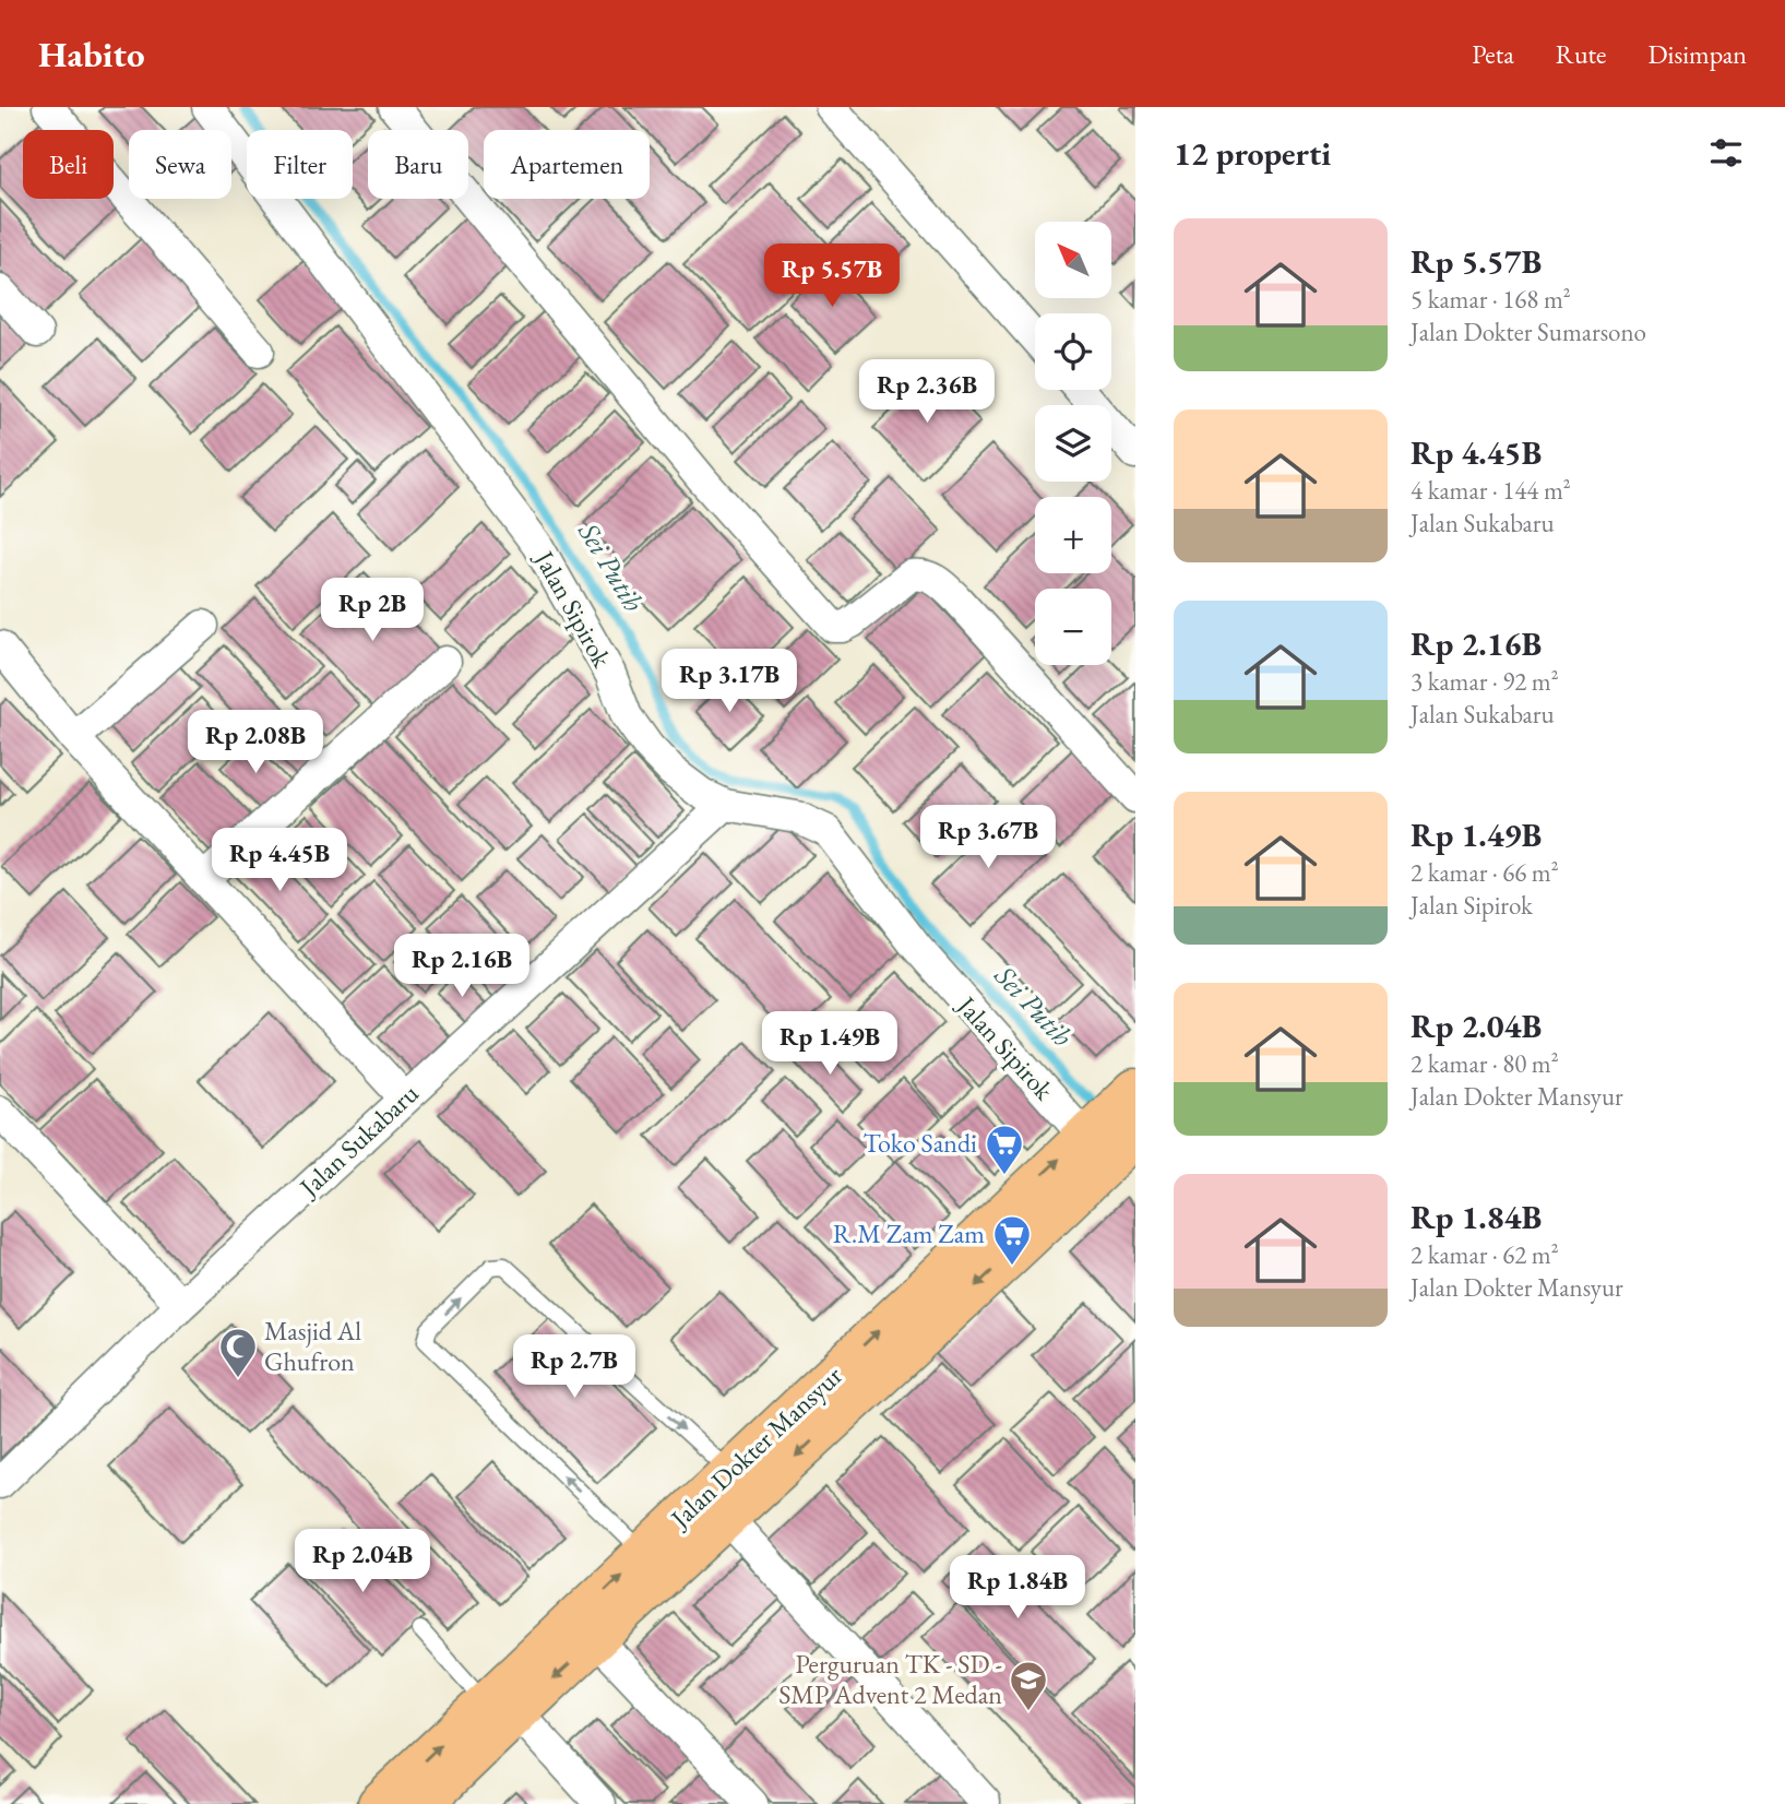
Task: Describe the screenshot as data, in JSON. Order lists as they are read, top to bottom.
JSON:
{
  "streets": {
    "main road": ["Jalan Dokter Mansyur"],
    "street": ["Jalan Sipirok", "Jalan Sukabaru"]
  },
  "crossings": [
    ["Jalan Sipirok", "Jalan Sukabaru"],
    ["Jalan Sipirok", "Jalan Dokter Mansyur"]
  ],
  "water": ["Sei Putih"],
  "places": {
    "supermarket": ["Toko Sandi", "R.M Zam Zam"],
    "mosque": ["Masjid Al Ghufron"],
    "school or university": ["Perguruan TK - SD - SMP Advent 2 Medan"]
  },
  "north": "top left",
  "page": {
    "header": "Habito",
    "nav": ["Peta", "Rute", "Disimpan"],
    "heading": "12 properti",
    "chip": [
      "Beli",
      "Sewa",
      "Filter",
      "Baru",
      "Apartemen"
    ],
    "list": [
      {
        "name": "Rp 5.57B",
        "note": "5 kamar · 168 m² · Jalan Dokter Sumarsono"
      },
      {
        "name": "Rp 4.45B",
        "note": "4 kamar · 144 m² · Jalan Sukabaru"
      },
      {
        "name": "Rp 2.16B",
        "note": "3 kamar · 92 m² · Jalan Sukabaru"
      },
      {
        "name": "Rp 1.49B",
        "note": "2 kamar · 66 m² · Jalan Sipirok"
      },
      {
        "name": "Rp 2.04B",
        "note": "2 kamar · 80 m² · Jalan Dokter Mansyur"
      },
      {
        "name": "Rp 1.84B",
        "note": "2 kamar · 62 m² · Jalan Dokter Mansyur"
      }
    ],
    "map_buttons": ["+", "−"],
    "price": [
      "Rp 5.57B",
      "Rp 2.36B",
      "Rp 2B",
      "Rp 3.17B",
      "Rp 2.08B",
      "Rp 3.67B",
      "Rp 4.45B",
      "Rp 2.16B",
      "Rp 1.49B",
      "Rp 2.7B",
      "Rp 2.04B",
      "Rp 1.84B"
    ]
  }
}
